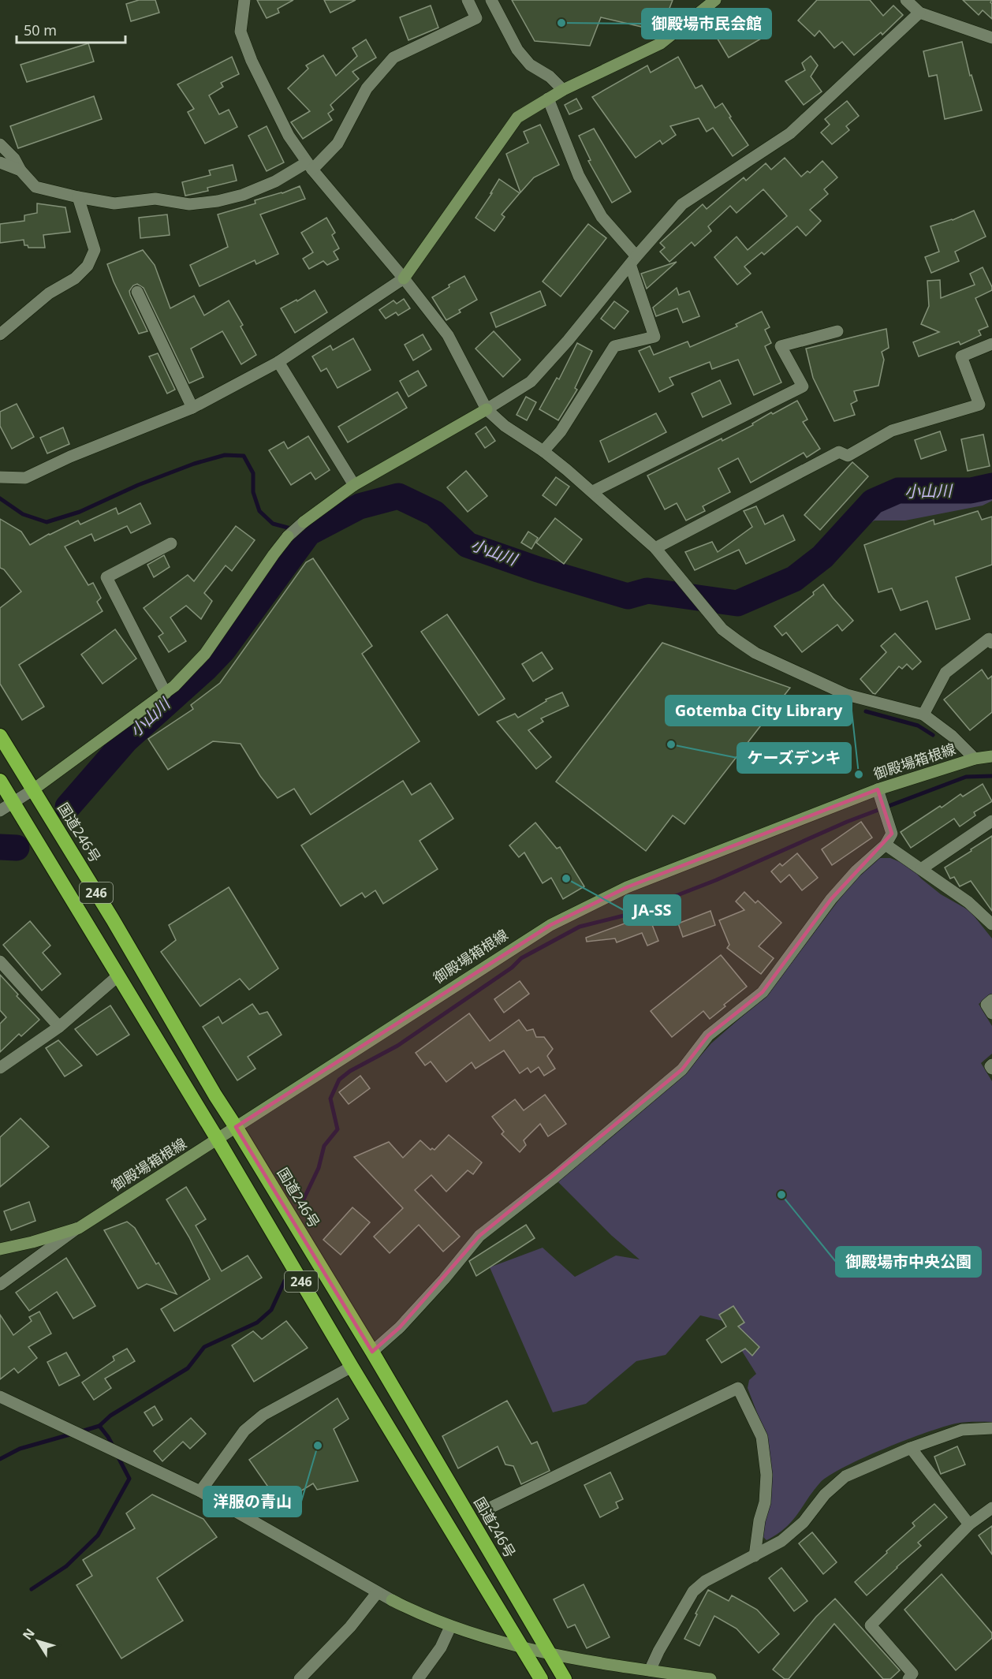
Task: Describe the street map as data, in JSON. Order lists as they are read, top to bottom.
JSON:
{
  "streets": {
    "highway": ["国道246号", "246"],
    "street": ["御殿場箱根線"]
  },
  "crossings": [
    ["御殿場箱根線", "国道246号"],
    ["御殿場箱根線", "246"]
  ],
  "water": ["小山川"],
  "places": [
    "御殿場市民会館",
    "ケーズデンキ",
    "Gotemba City Library",
    "JA-SS",
    "御殿場市中央公園",
    "洋服の青山"
  ],
  "scale_bar": "50 m",
  "north": "top left"
}
